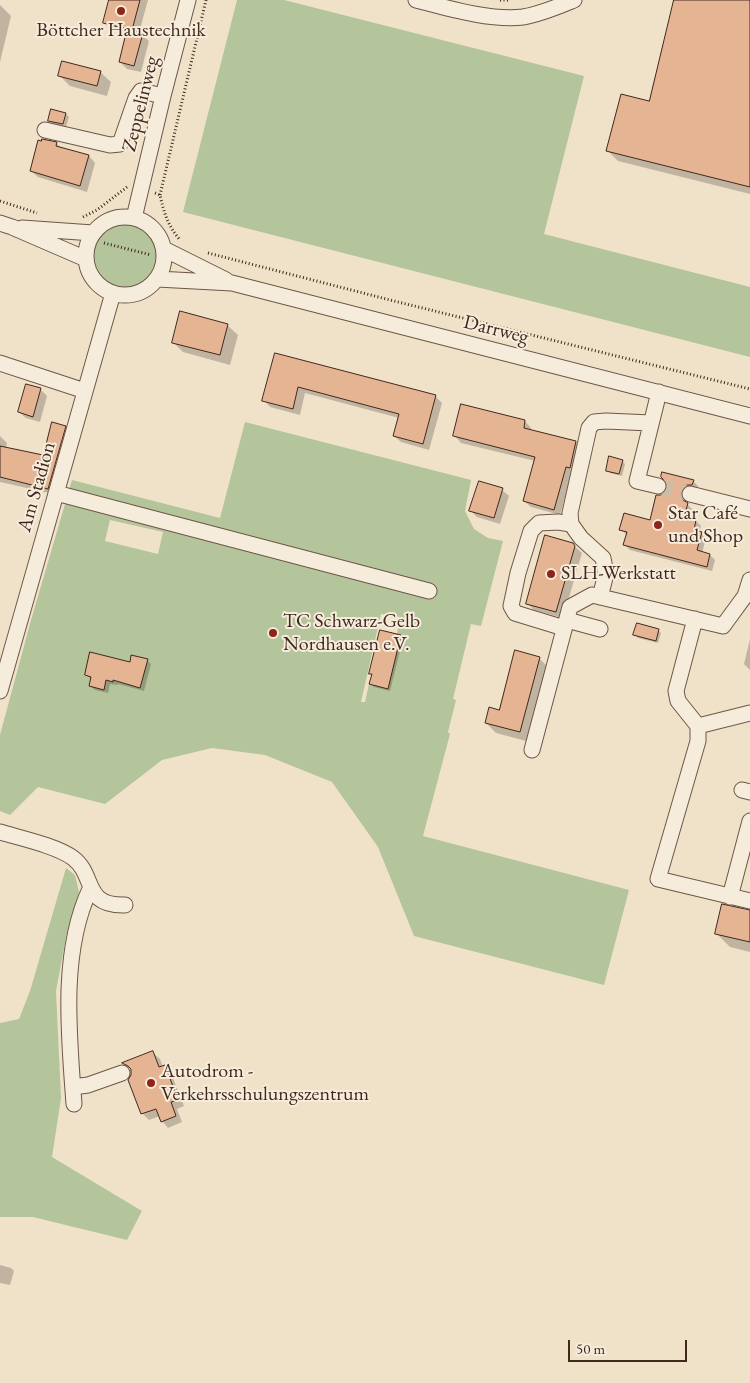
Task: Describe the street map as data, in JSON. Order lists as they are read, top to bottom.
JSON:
{
  "streets": {
    "street": ["Zeppelinweg", "Darrweg", "Am Stadion"]
  },
  "places": [
    "Böttcher Haustechnik",
    "Star Café und Shop",
    "SLH-Werkstatt",
    "TC Schwarz-Gelb Nordhausen e.V.",
    "Autodrom - Verkehrsschulungszentrum"
  ],
  "scale_bar": "50 m"
}
